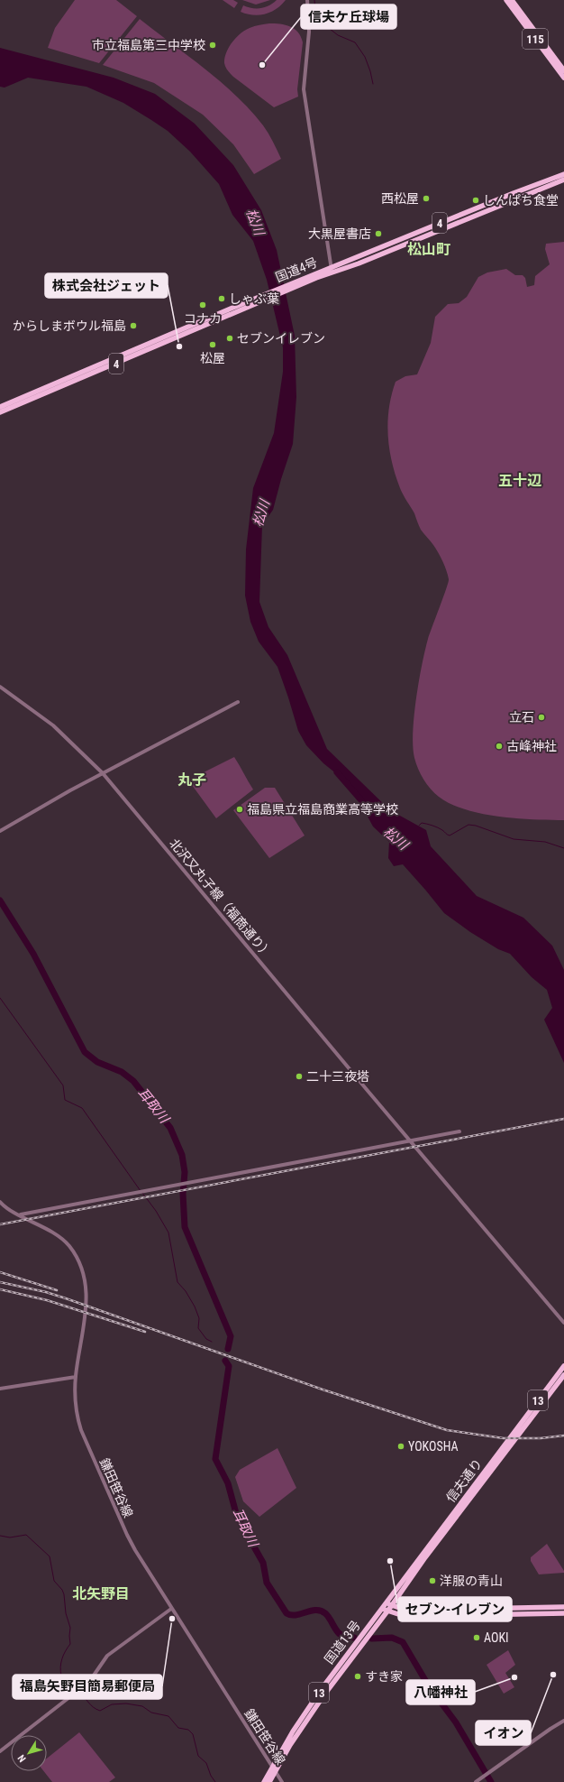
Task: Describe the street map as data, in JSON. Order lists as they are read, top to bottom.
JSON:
{
  "streets": {
    "highway": [
      "115",
      "4",
      "国道4号",
      "13",
      "信夫通り",
      "国道13号"
    ],
    "street": ["北沢又丸子線（福商通り）", "鎌田笹谷線"]
  },
  "crossings": [
    ["信夫通り", "国道13号"],
    ["鎌田笹谷線", "国道13号"]
  ],
  "districts": [
    "松山町",
    "五十辺",
    "丸子",
    "北矢野目"
  ],
  "water": ["松川", "耳取川"],
  "places": [
    "市立福島第三中学校",
    "信夫ケ丘球場",
    "西松屋",
    "しんぱち食堂",
    "大黒屋書店",
    "しゃぶ葉",
    "コナカ",
    "からしまボウル福島",
    "セブンイレブン",
    "松屋",
    "株式会社ジェット",
    "立石",
    "古峰神社",
    "福島県立福島商業高等学校",
    "二十三夜塔",
    "YOKOSHA",
    "セブン-イレブン",
    "洋服の青山",
    "福島矢野目簡易郵便局",
    "AOKI",
    "イオン",
    "すき家",
    "八幡神社"
  ],
  "north": "bottom left"
}
